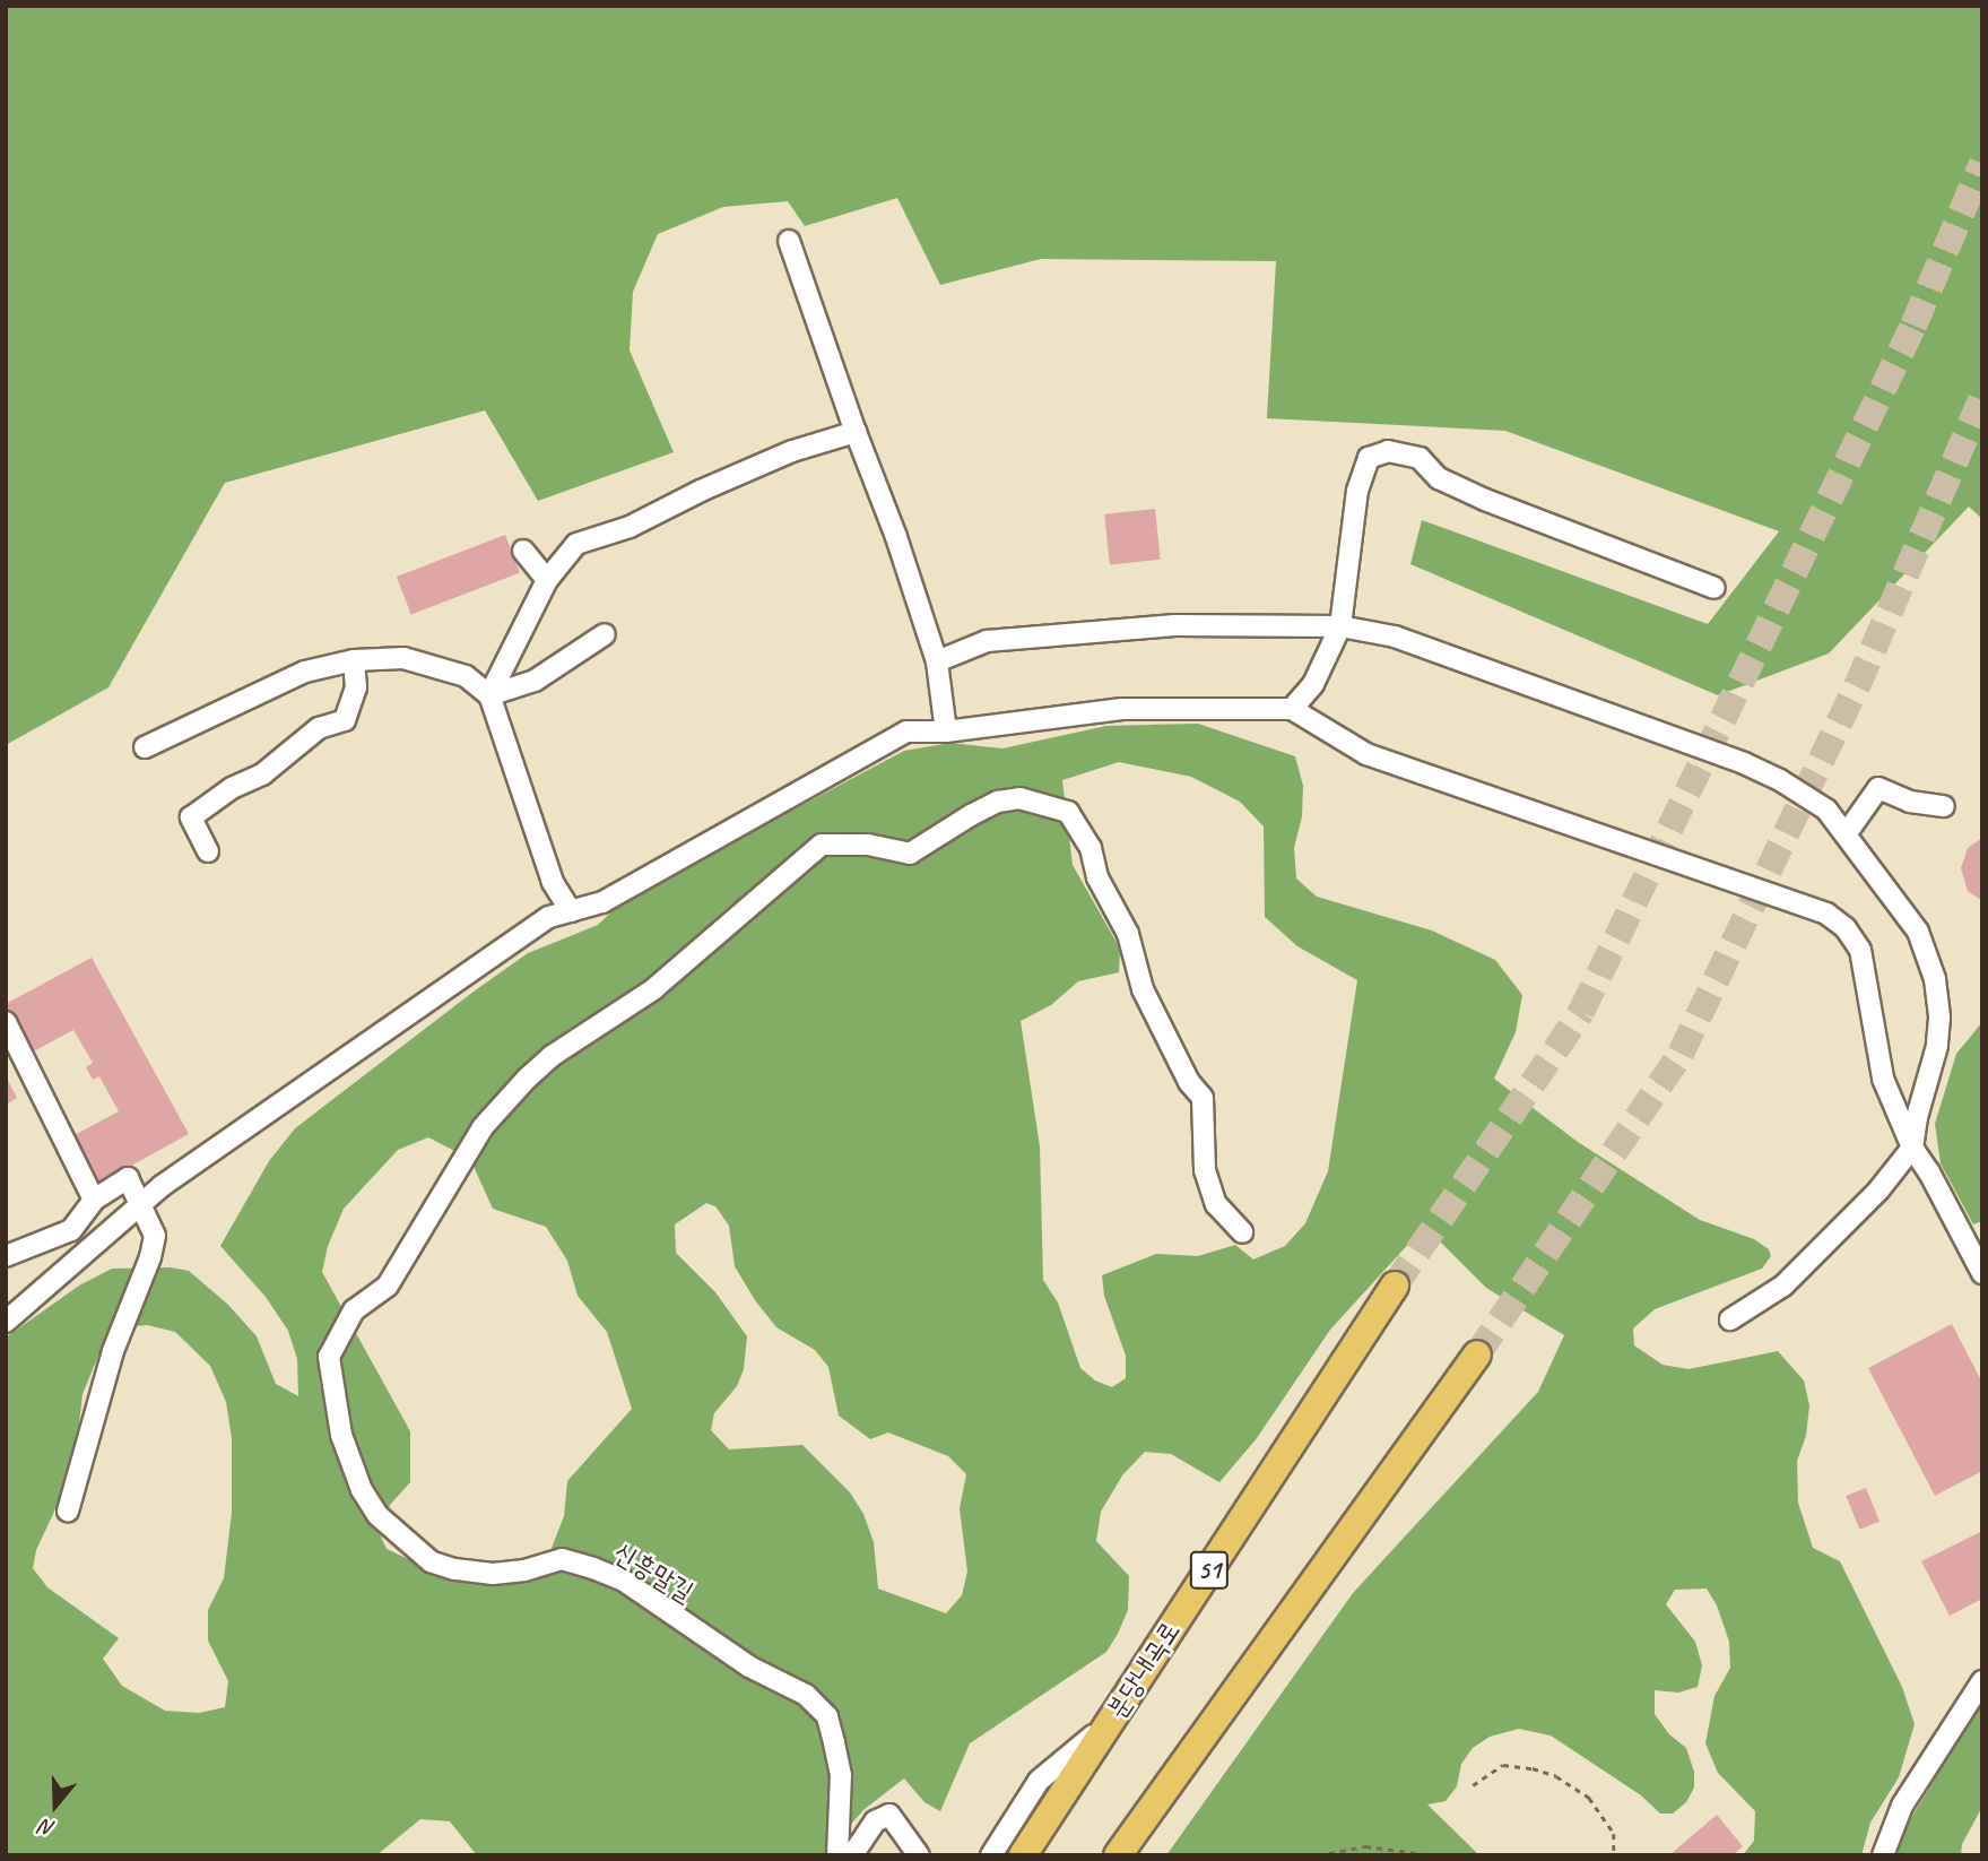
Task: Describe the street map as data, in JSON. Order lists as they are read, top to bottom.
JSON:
{
  "streets": {
    "highway": ["51", "분당내곡로"],
    "lane": ["신흥말길"]
  },
  "north": "bottom"
}
